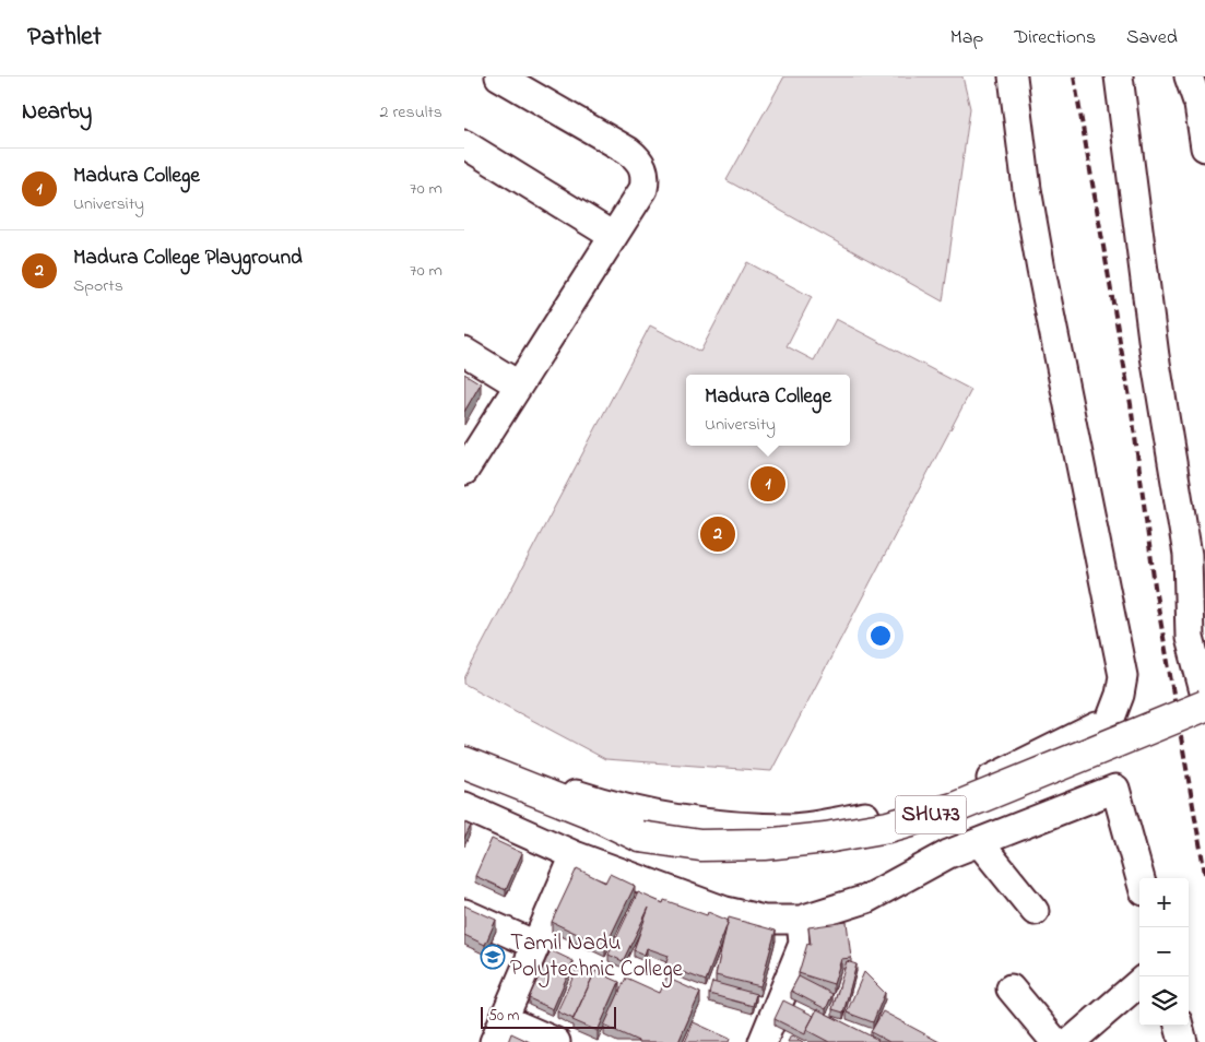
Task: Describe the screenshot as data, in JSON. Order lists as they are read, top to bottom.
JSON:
{
  "streets": {
    "main road": ["SHU73"]
  },
  "places": {
    "school or university": ["Tamil Nadu Polytechnic College"]
  },
  "scale_bar": "50 m",
  "page": {
    "header": "Pathlet",
    "nav": ["Map", "Directions", "Saved"],
    "heading": ["Nearby", "2 results"],
    "list": [
      {
        "mark": "1",
        "name": "Madura College",
        "note": "University",
        "value": "70 m"
      },
      {
        "mark": "2",
        "name": "Madura College Playground",
        "note": "Sports",
        "value": "70 m"
      }
    ],
    "popup": ["Madura College", "University"],
    "pins": ["1", "2"],
    "map_buttons": ["+", "−"],
    "scale": "50 m"
  }
}
